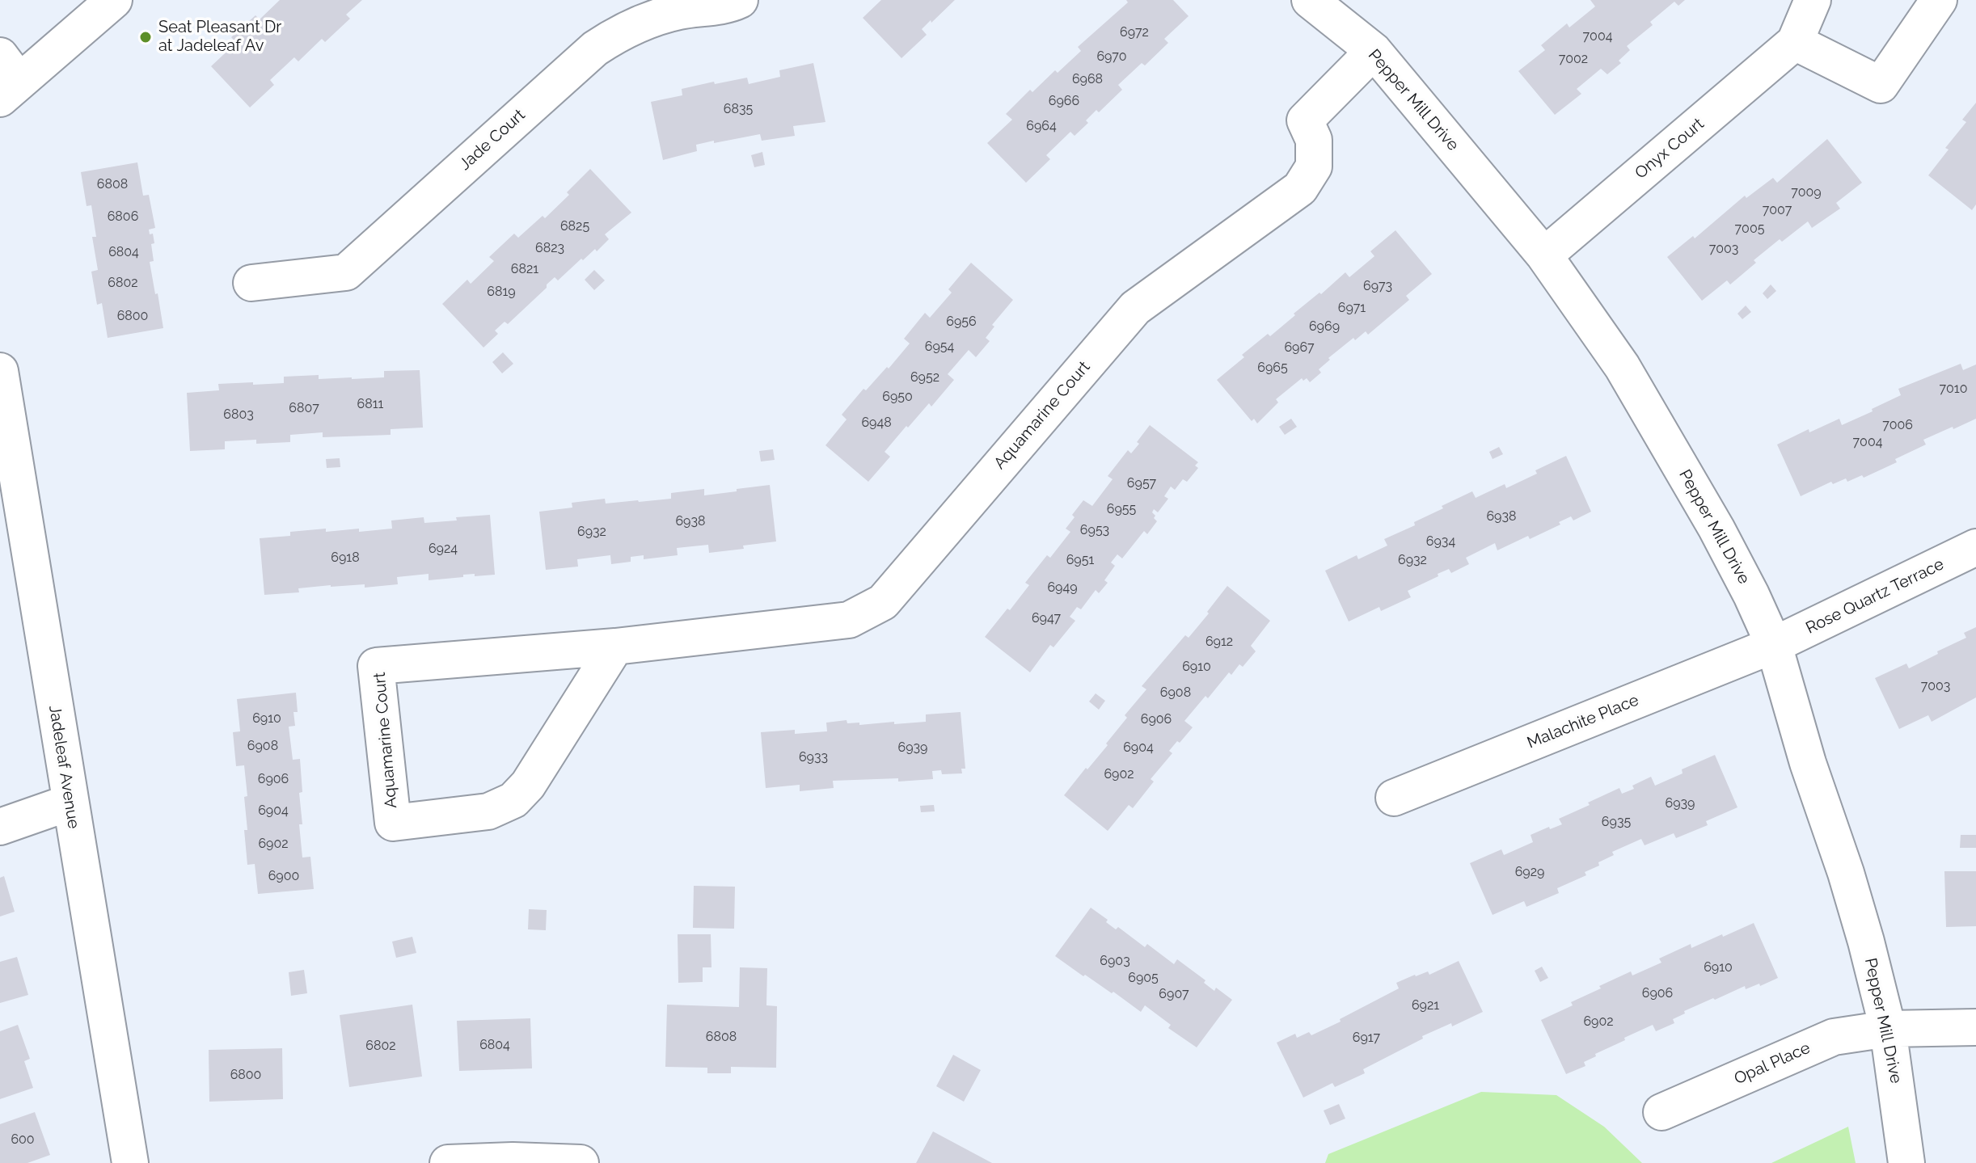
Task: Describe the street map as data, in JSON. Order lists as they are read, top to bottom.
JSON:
{
  "streets": {
    "street": [
      "Pepper Mill Drive",
      "Jade Court",
      "Onyx Court",
      "Aquamarine Court",
      "Rose Quartz Terrace",
      "Malachite Place",
      "Jadeleaf Avenue",
      "Opal Place"
    ]
  },
  "crossings": [
    ["Pepper Mill Drive", "Onyx Court"],
    ["Pepper Mill Drive", "Aquamarine Court"],
    ["Pepper Mill Drive", "Rose Quartz Terrace"],
    ["Pepper Mill Drive", "Malachite Place"],
    ["Pepper Mill Drive", "Opal Place"],
    ["Rose Quartz Terrace", "Malachite Place"]
  ],
  "places": ["Seat Pleasant Dr at Jadeleaf Av"],
  "house_numbers": [
    "6972",
    "7004",
    "6970",
    "7002",
    "6968",
    "6966",
    "6835",
    "6964",
    "6808",
    "7009",
    "7007",
    "6806",
    "6825",
    "7005",
    "6823",
    "7003",
    "6804",
    "6821",
    "6802",
    "6973",
    "6819",
    "6971",
    "6800",
    "6956",
    "6969",
    "6954",
    "6967",
    "6965",
    "6952",
    "7010",
    "6950",
    "6811",
    "6807",
    "6803",
    "6948",
    "7006",
    "7004",
    "6957",
    "6955",
    "6938",
    "6938",
    "6953",
    "6932",
    "6934",
    "6924",
    "6918",
    "6951",
    "6932",
    "6949",
    "6947",
    "6912",
    "6910",
    "7003",
    "6908",
    "6910",
    "6906",
    "6908",
    "6939",
    "6904",
    "6933",
    "6902",
    "6906",
    "6939",
    "6904",
    "6935",
    "6902",
    "6929",
    "6900",
    "6903",
    "6910",
    "6905",
    "6906",
    "6907",
    "6921",
    "6902",
    "6808",
    "6917",
    "6804",
    "6802",
    "6800",
    "600"
  ]
}
